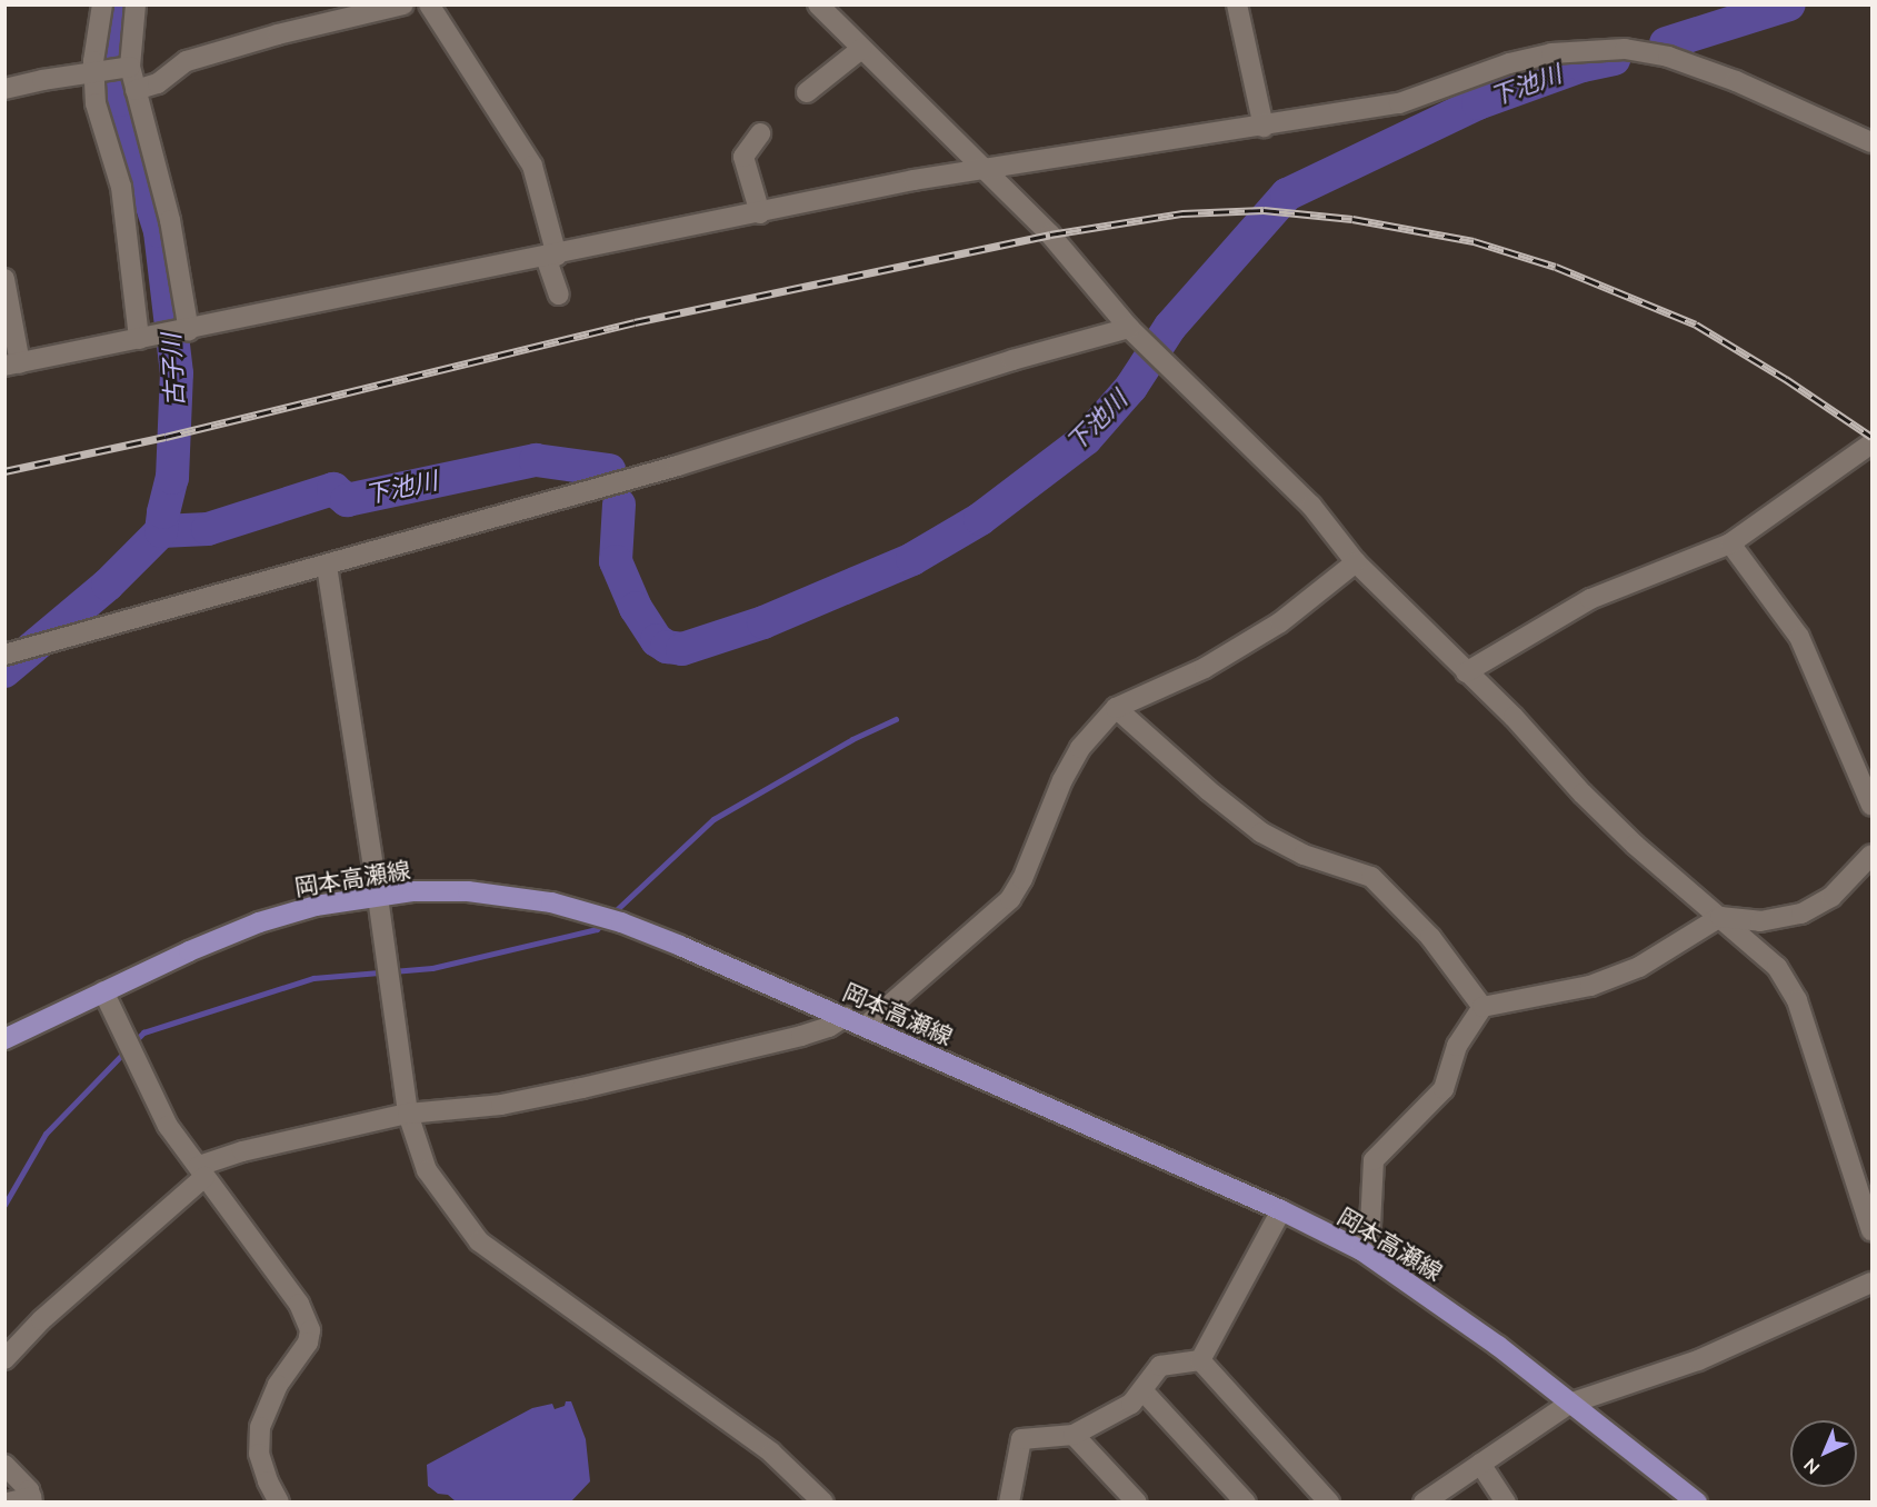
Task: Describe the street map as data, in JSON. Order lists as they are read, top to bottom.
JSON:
{
  "streets": {
    "main road": ["岡本高瀬線"]
  },
  "water": ["下池川", "古子川"],
  "north": "bottom left"
}
